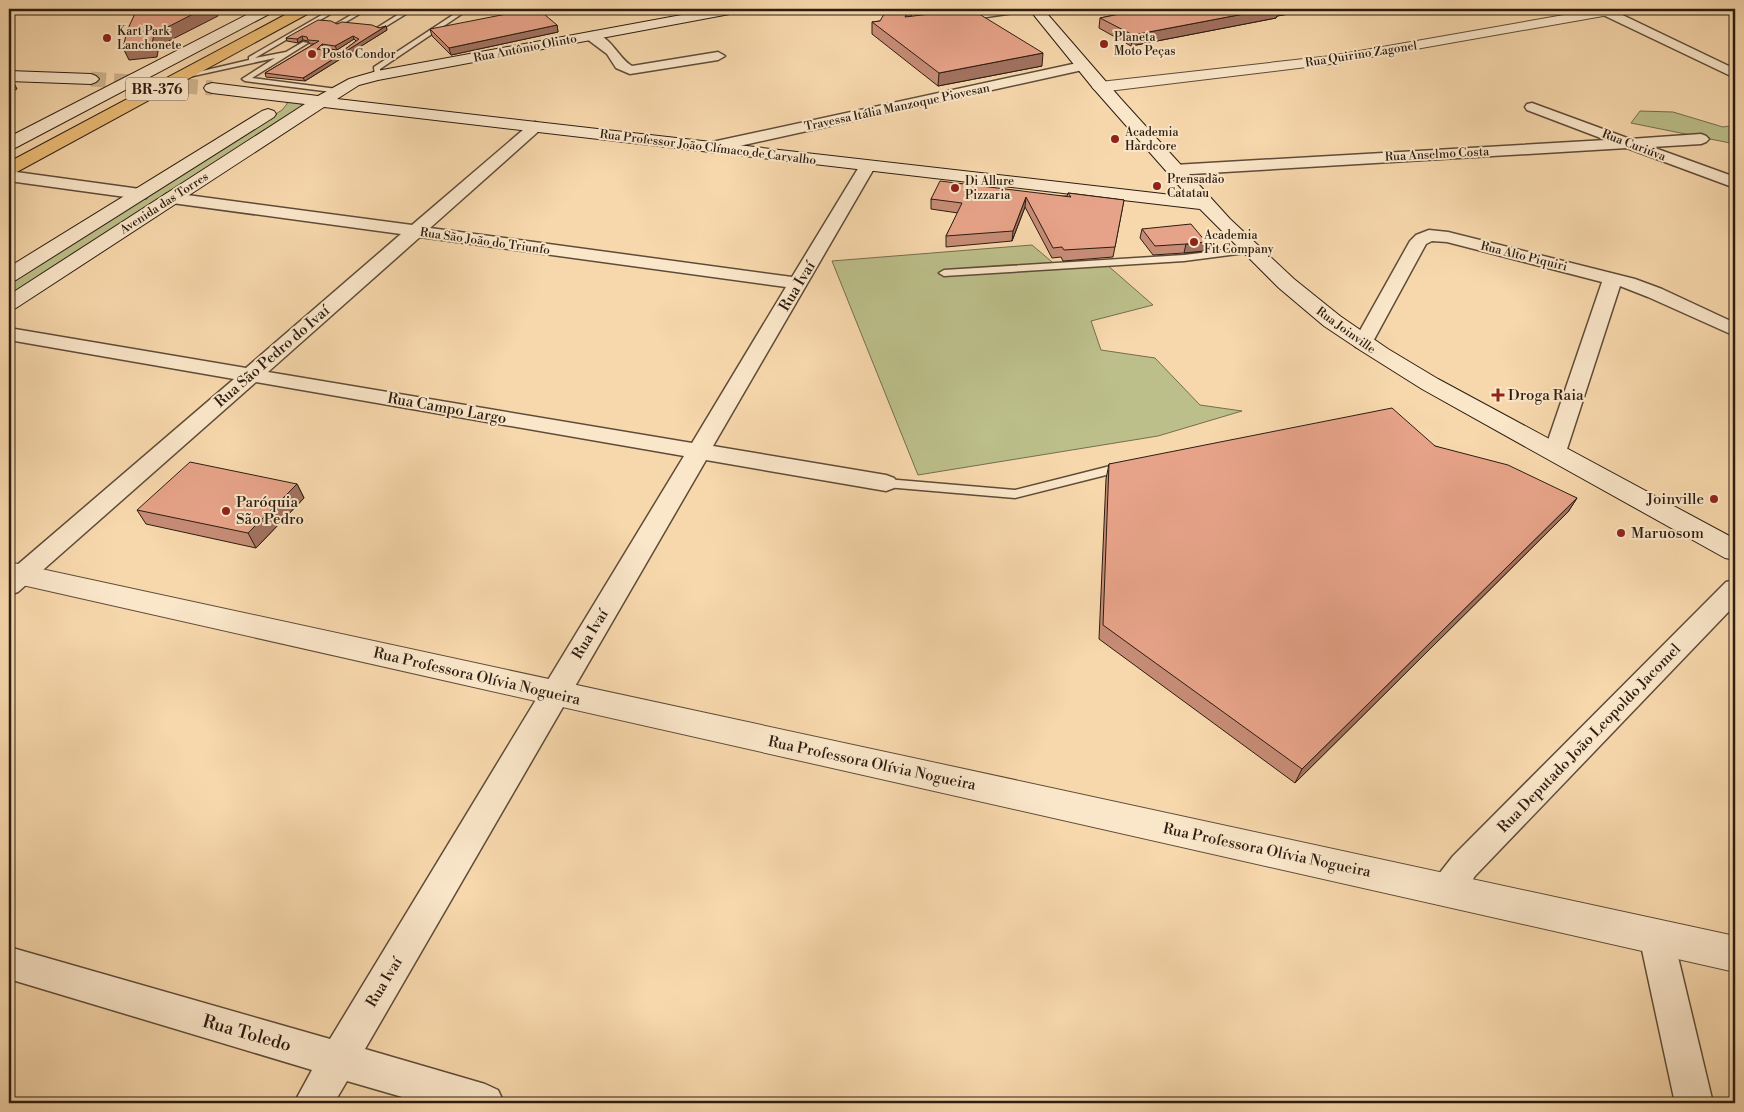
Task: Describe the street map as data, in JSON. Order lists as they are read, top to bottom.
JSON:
{
  "streets": {
    "highway": ["BR-376"],
    "main road": [
      "Rua Antônio Olinto",
      "Rua Quirino Zagonel",
      "Rua Professor João Clímaco de Carvalho",
      "Avenida das Torres",
      "Rua Joinville",
      "Rua Professora Olívia Nogueira"
    ],
    "street": [
      "Travessa Itália Manzoque Piovesan",
      "Rua Curiúva",
      "Rua Anselmo Costa",
      "Rua São João do Triunfo",
      "Rua Alto Piquiri",
      "Rua Ivaí",
      "Rua São Pedro do Ivaí",
      "Rua Campo Largo",
      "Rua Deputado João Leopoldo Jacomel",
      "Rua Toledo"
    ]
  },
  "crossings": [
    ["Rua Antônio Olinto", "Rua Professor João Clímaco de Carvalho"],
    ["Rua Antônio Olinto", "Avenida das Torres"],
    ["Rua Quirino Zagonel", "Rua Joinville"],
    ["Travessa Itália Manzoque Piovesan", "Rua Professor João Clímaco de Carvalho"],
    ["Travessa Itália Manzoque Piovesan", "Rua Joinville"],
    ["Rua Curiúva", "Rua Anselmo Costa"],
    ["Rua Professor João Clímaco de Carvalho", "Avenida das Torres"],
    ["Rua Professor João Clímaco de Carvalho", "Rua Ivaí"],
    ["Rua Professor João Clímaco de Carvalho", "Rua Joinville"],
    ["Rua Professor João Clímaco de Carvalho", "Rua São Pedro do Ivaí"],
    ["Rua Anselmo Costa", "Rua Joinville"],
    ["Avenida das Torres", "Rua São João do Triunfo"],
    ["Rua São João do Triunfo", "Rua Ivaí"],
    ["Rua São João do Triunfo", "Rua São Pedro do Ivaí"],
    ["Rua Alto Piquiri", "Rua Joinville"],
    ["Rua Ivaí", "Rua Campo Largo"],
    ["Rua Ivaí", "Rua Professora Olívia Nogueira"],
    ["Rua Ivaí", "Rua Toledo"],
    ["Rua São Pedro do Ivaí", "Rua Campo Largo"],
    ["Rua São Pedro do Ivaí", "Rua Professora Olívia Nogueira"],
    ["Rua Professora Olívia Nogueira", "Rua Deputado João Leopoldo Jacomel"]
  ],
  "places": {
    "other": [
      "Kart Park Lanchonete",
      "Planeta Moto Peças",
      "Posto Condor",
      "Academia Hardcore",
      "Prensadão Catatau",
      "Di Allure Pizzaria",
      "Academia Fit Company",
      "Joinville",
      "Paróquia São Pedro",
      "Maruosom"
    ],
    "health": ["Droga Raia"]
  }
}
